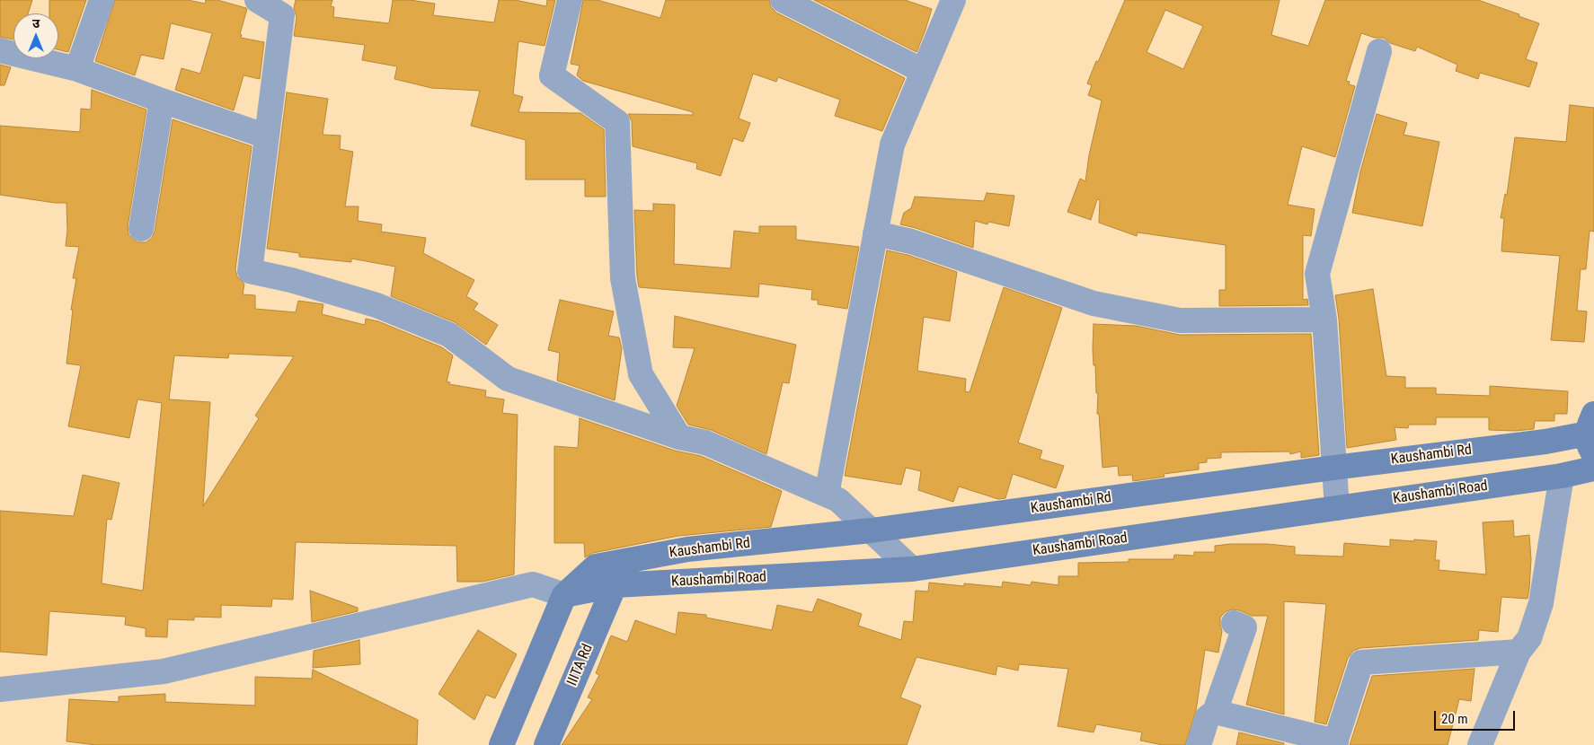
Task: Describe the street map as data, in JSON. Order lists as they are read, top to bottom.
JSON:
{
  "streets": {
    "main road": ["Kaushambi Rd", "Kaushambi Road", "IIITA Rd"]
  },
  "crossings": [
    ["Kaushambi Rd", "Kaushambi Road"],
    ["Kaushambi Road", "IIITA Rd"]
  ],
  "scale_bar": "20 m",
  "north": "top"
}
